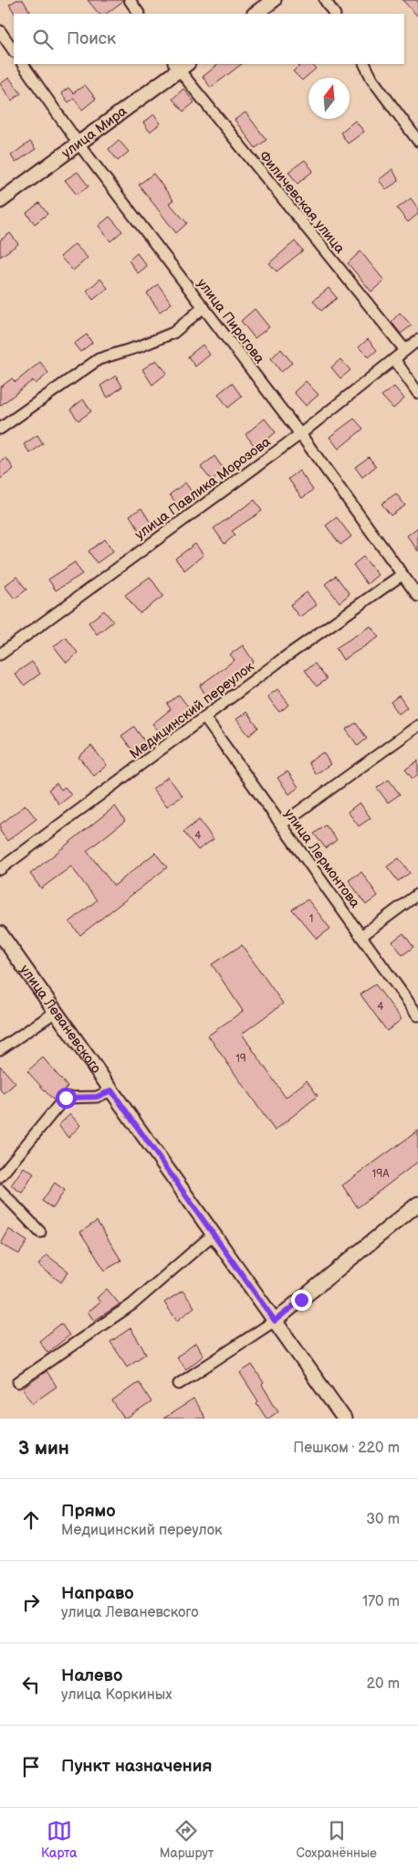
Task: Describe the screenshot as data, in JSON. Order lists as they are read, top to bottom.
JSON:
{
  "streets": {
    "street": [
      "улица Мира",
      "Филичевская улица",
      "улица Пирогова",
      "улица Павлика Морозова",
      "Медицинский переулок",
      "улица Лермонтова",
      "улица Леваневского"
    ]
  },
  "crossings": [
    ["улица Мира", "Филичевская улица"],
    ["улица Мира", "улица Пирогова"],
    ["Филичевская улица", "улица Павлика Морозова"],
    ["улица Пирогова", "улица Павлика Морозова"],
    ["улица Пирогова", "Медицинский переулок"],
    ["Медицинский переулок", "улица Лермонтова"]
  ],
  "house_numbers": [
    "4",
    "1",
    "4",
    "19",
    "19А"
  ],
  "north": "top",
  "page": {
    "search": "Поиск",
    "heading": ["3 мин", "Пешком · 220 m"],
    "list": [
      ["Прямо", "Медицинский переулок", "30 m"],
      ["Направо", "улица Леваневского", "170 m"],
      ["Налево", "улица Коркиных", "20 m"],
      "Пункт назначения"
    ],
    "nav": ["Карта", "Маршрут", "Сохранённые"]
  }
}
